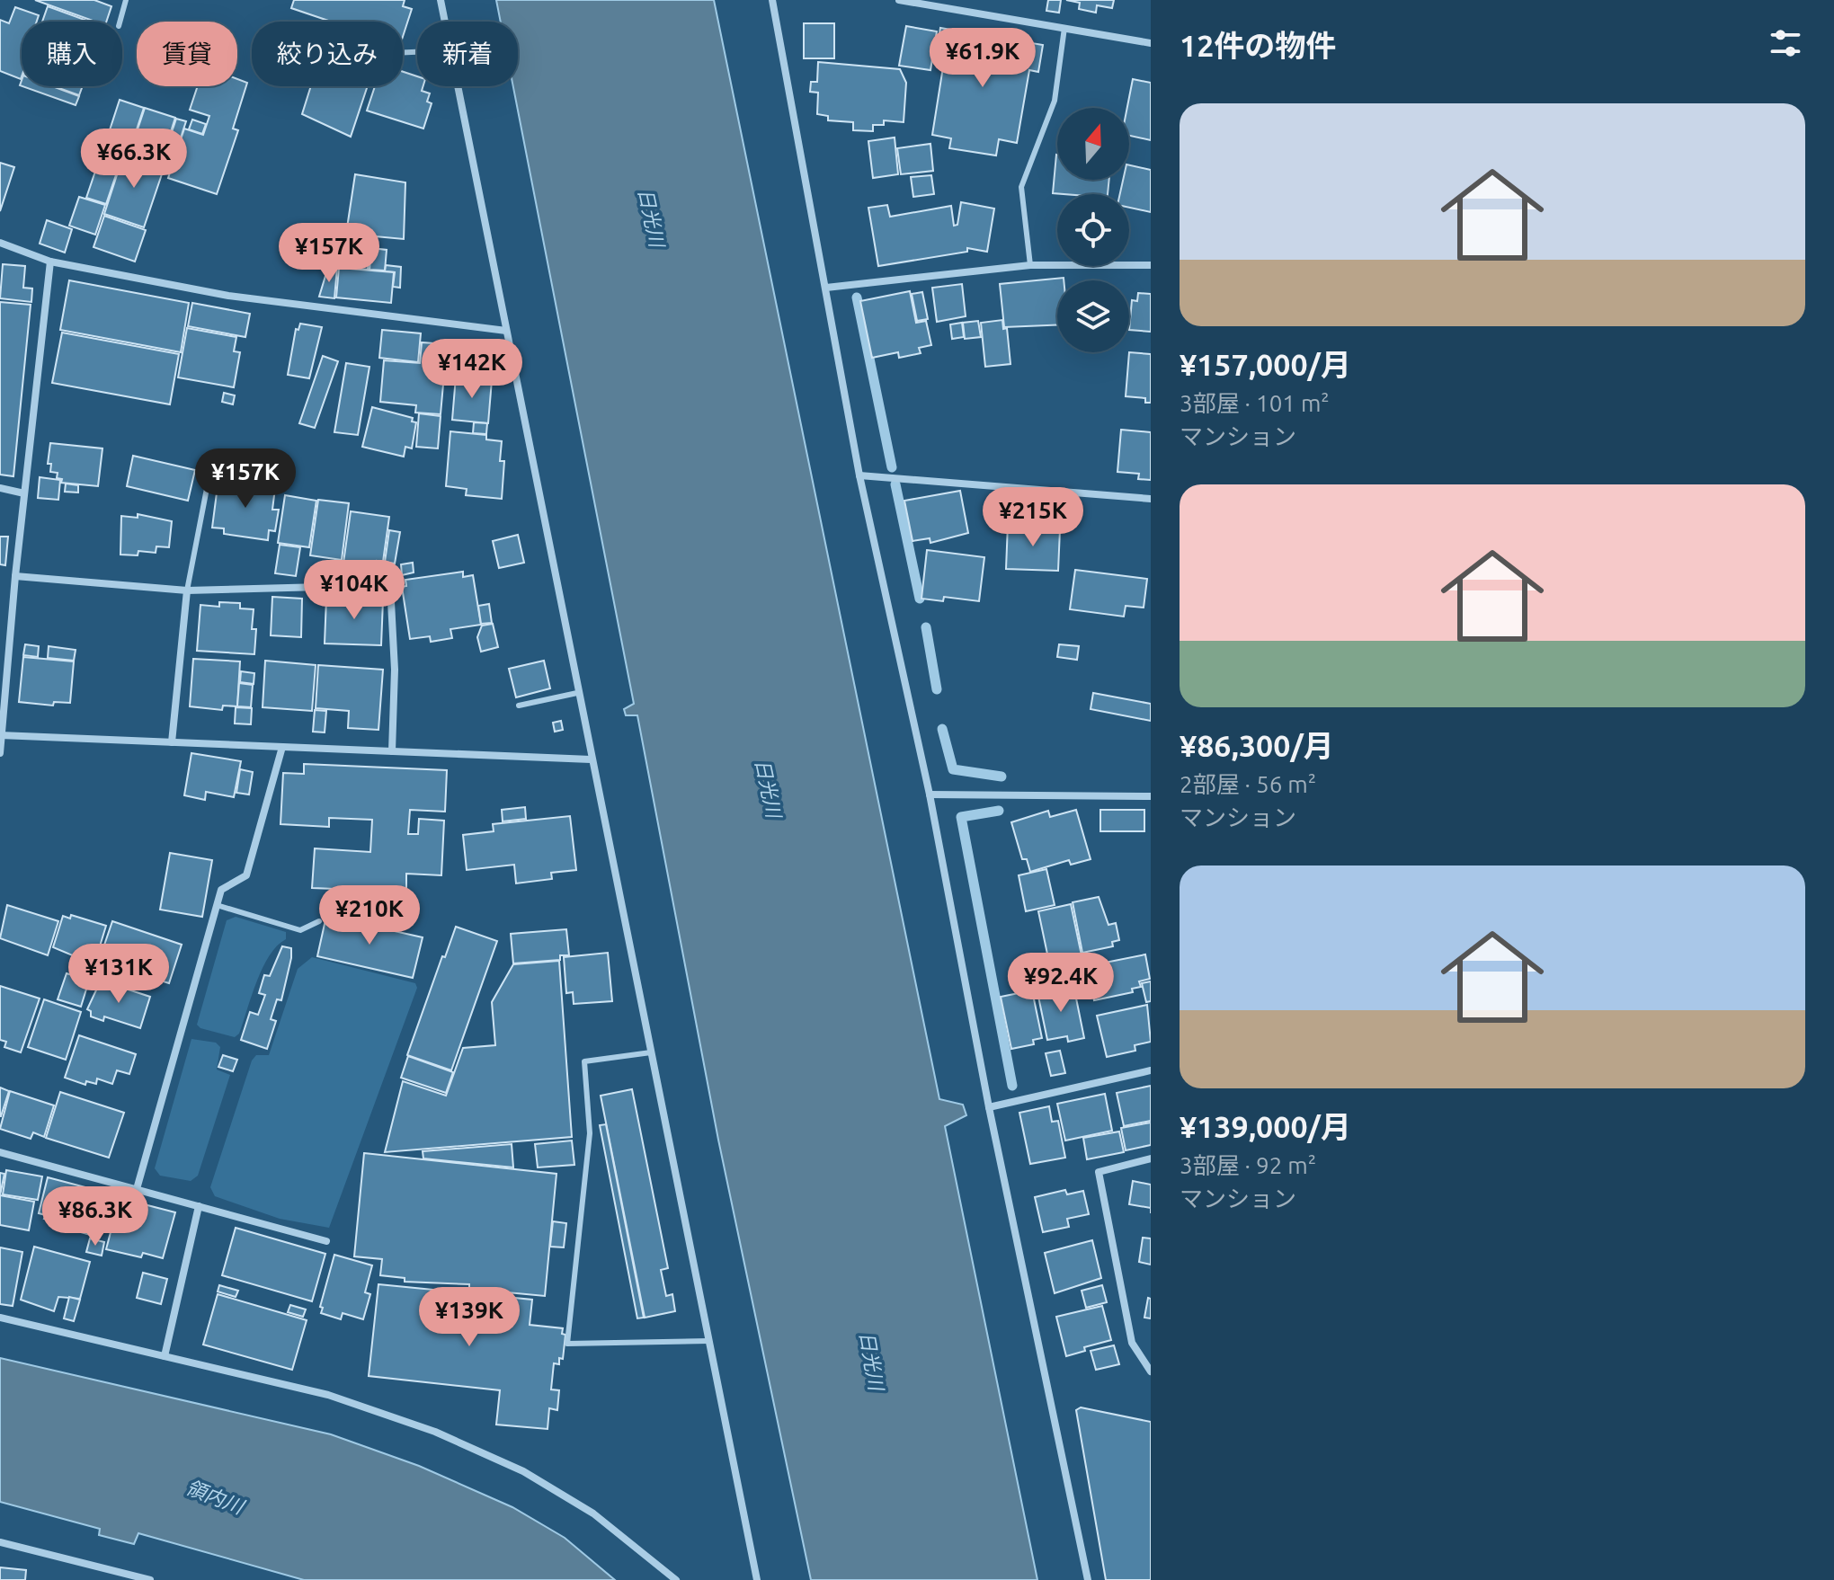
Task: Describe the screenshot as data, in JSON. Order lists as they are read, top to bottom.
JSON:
{
  "water": ["日光川", "領内川"],
  "north": "top",
  "page": {
    "heading": "12件の物件",
    "chip": [
      "購入",
      "賃貸",
      "絞り込み",
      "新着"
    ],
    "price": [
      "¥61.9K",
      "¥66.3K",
      "¥157K",
      "¥142K",
      "¥157K",
      "¥215K",
      "¥104K",
      "¥210K",
      "¥131K",
      "¥92.4K",
      "¥86.3K",
      "¥139K"
    ],
    "list": [
      {
        "name": "¥157,000/月",
        "note": "3部屋 · 101 m² · マンション"
      },
      {
        "name": "¥86,300/月",
        "note": "2部屋 · 56 m² · マンション"
      },
      {
        "name": "¥139,000/月",
        "note": "3部屋 · 92 m² · マンション"
      }
    ]
  }
}
